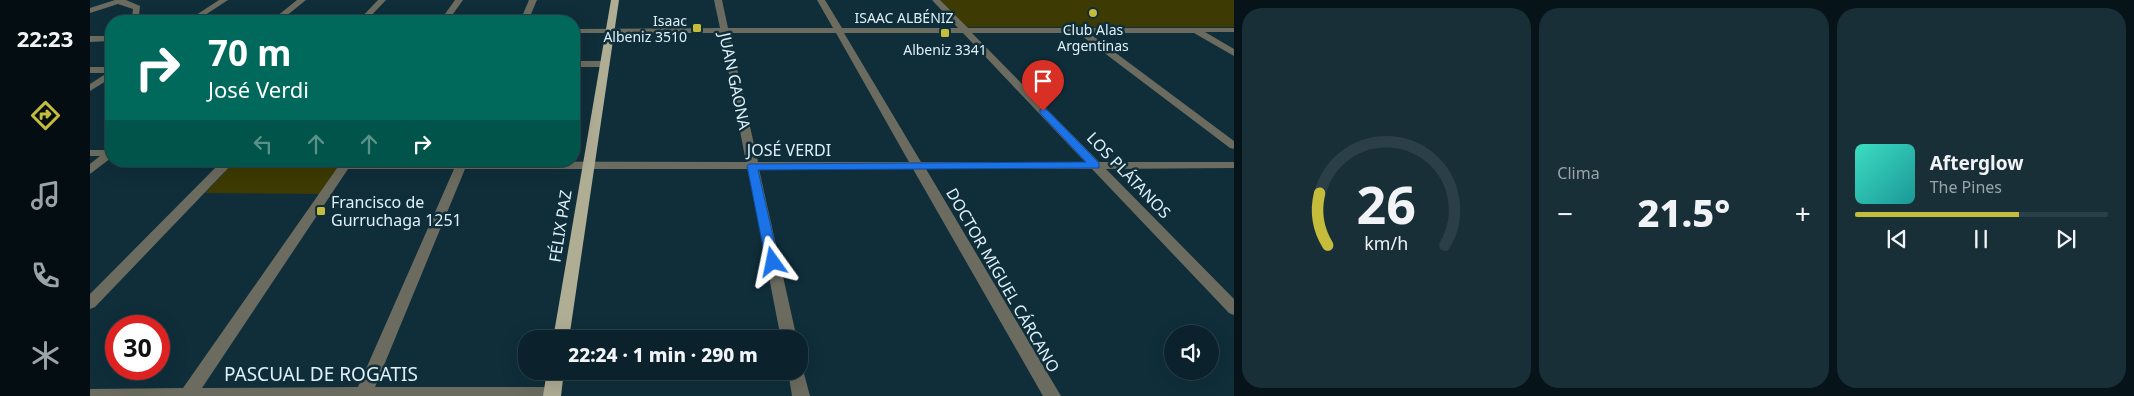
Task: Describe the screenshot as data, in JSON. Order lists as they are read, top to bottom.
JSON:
{
  "streets": {
    "main road": ["FÉLIX PAZ"],
    "street": [
      "ISAAC ALBÉNIZ",
      "JUAN GAONA",
      "JOSÉ VERDI",
      "LOS PLÁTANOS",
      "DOCTOR MIGUEL CÁRCANO",
      "PASCUAL DE ROGATIS"
    ]
  },
  "crossings": [
    ["ISAAC ALBÉNIZ", "JUAN GAONA"],
    ["ISAAC ALBÉNIZ", "LOS PLÁTANOS"],
    ["ISAAC ALBÉNIZ", "FÉLIX PAZ"],
    ["ISAAC ALBÉNIZ", "DOCTOR MIGUEL CÁRCANO"],
    ["JUAN GAONA", "JOSÉ VERDI"],
    ["JOSÉ VERDI", "LOS PLÁTANOS"],
    ["JOSÉ VERDI", "FÉLIX PAZ"],
    ["JOSÉ VERDI", "DOCTOR MIGUEL CÁRCANO"]
  ],
  "places": {
    "other": ["Club Alas Argentinas"],
    "transit": ["Isaac Albeniz 3510", "Albeniz 3341", "Francisco de Gurruchaga 1251"]
  },
  "page": {
    "tabs": "22:23",
    "tile": "Clima",
    "turn": ["70 m", "José Verdi"],
    "song": ["Afterglow", "The Pines"],
    "heat": ["−", "21.5°", "+"],
    "limit": "30",
    "trip": "22:24 · 1 min · 290 m",
    "gauge": ["26", "km/h"]
  }
}
